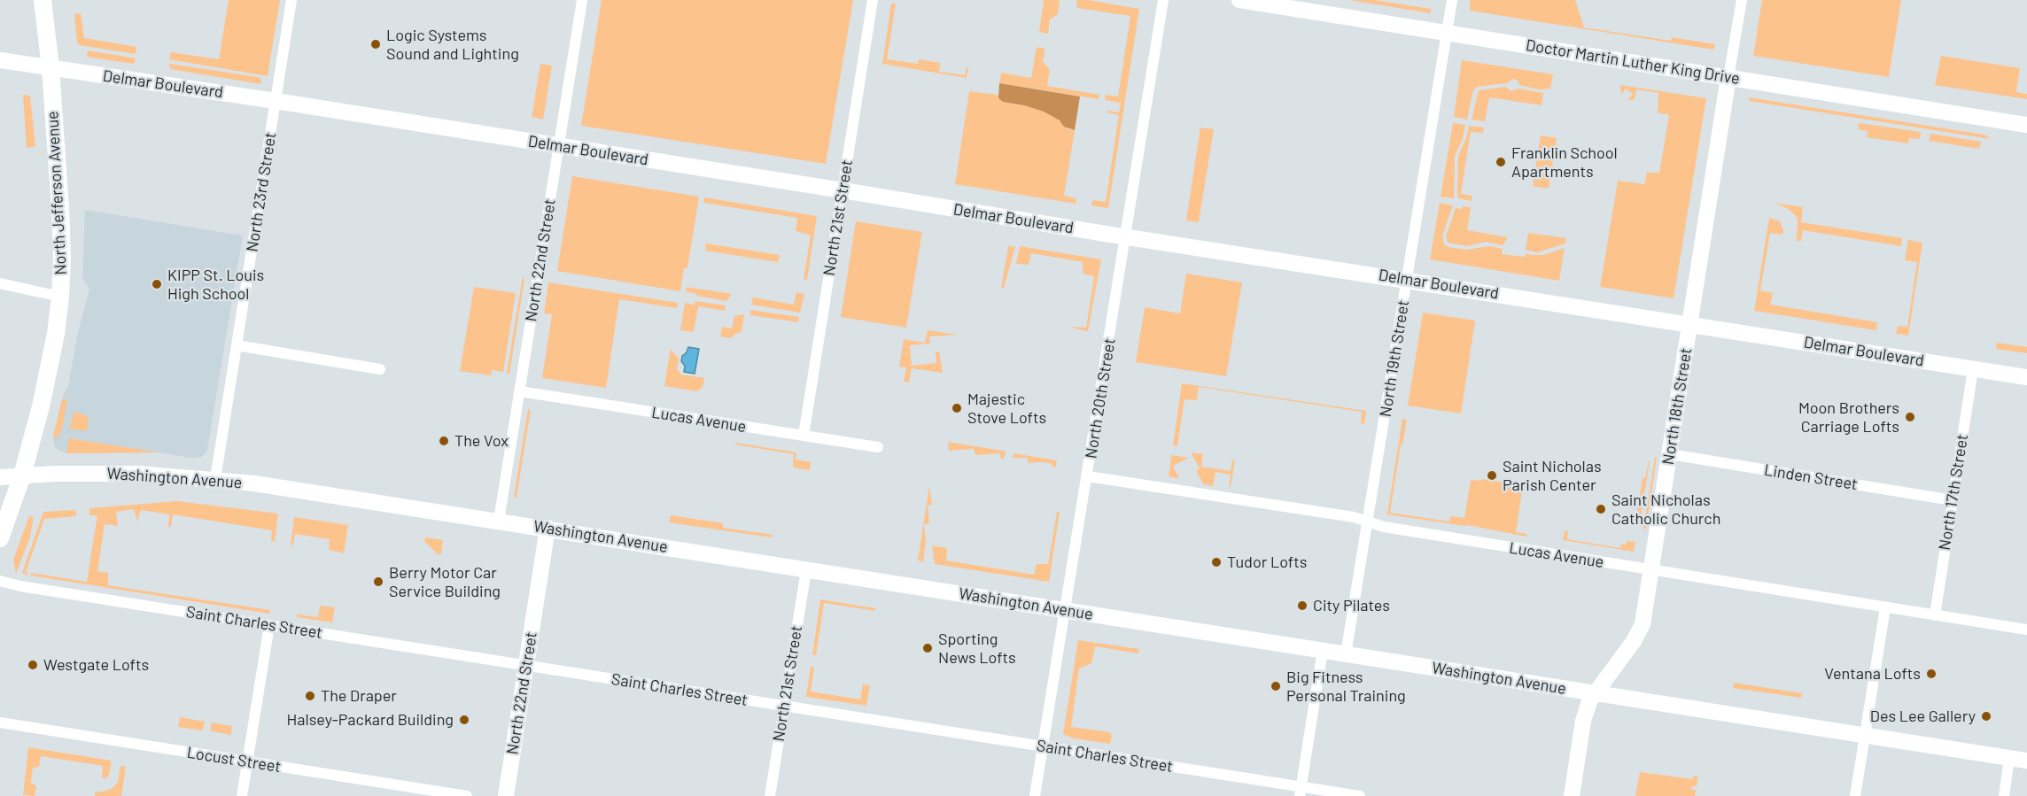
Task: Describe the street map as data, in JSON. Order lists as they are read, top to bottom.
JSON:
{
  "streets": {
    "main road": ["North Jefferson Avenue"],
    "street": [
      "Doctor Martin Luther King Drive",
      "Delmar Boulevard",
      "North 23rd Street",
      "North 21st Street",
      "North 22nd Street",
      "North 19th Street",
      "North 20th Street",
      "North 18th Street",
      "Lucas Avenue",
      "Linden Street",
      "Washington Avenue",
      "North 17th Street",
      "Saint Charles Street",
      "Locust Street"
    ]
  },
  "crossings": [
    ["Doctor Martin Luther King Drive", "North 19th Street"],
    ["Doctor Martin Luther King Drive", "North 18th Street"],
    ["Delmar Boulevard", "North 23rd Street"],
    ["Delmar Boulevard", "North Jefferson Avenue"],
    ["Delmar Boulevard", "North 21st Street"],
    ["Delmar Boulevard", "North 22nd Street"],
    ["Delmar Boulevard", "North 19th Street"],
    ["Delmar Boulevard", "North 20th Street"],
    ["Delmar Boulevard", "North 18th Street"],
    ["Delmar Boulevard", "North 17th Street"],
    ["North 23rd Street", "Washington Avenue"],
    ["North Jefferson Avenue", "Washington Avenue"],
    ["North 21st Street", "Lucas Avenue"],
    ["North 21st Street", "Washington Avenue"],
    ["North 21st Street", "Saint Charles Street"],
    ["North 22nd Street", "Lucas Avenue"],
    ["North 22nd Street", "Washington Avenue"],
    ["North 22nd Street", "Saint Charles Street"],
    ["North 19th Street", "Lucas Avenue"],
    ["North 19th Street", "Washington Avenue"],
    ["North 20th Street", "Lucas Avenue"],
    ["North 20th Street", "Washington Avenue"],
    ["North 20th Street", "Saint Charles Street"],
    ["North 18th Street", "Lucas Avenue"],
    ["North 18th Street", "Linden Street"],
    ["North 18th Street", "Washington Avenue"],
    ["Lucas Avenue", "North 17th Street"],
    ["Linden Street", "North 17th Street"]
  ],
  "places": [
    "Logic Systems Sound and Lighting",
    "Franklin School Apartments",
    "KIPP St. Louis High School",
    "Majestic Stove Lofts",
    "Moon Brothers Carriage Lofts",
    "The Vox",
    "Saint Nicholas Parish Center",
    "Saint Nicholas Catholic Church",
    "Tudor Lofts",
    "Berry Motor Car Service Building",
    "City Pilates",
    "Sporting News Lofts",
    "Westgate Lofts",
    "Ventana Lofts",
    "Big Fitness Personal Training",
    "The Draper",
    "Des Lee Gallery",
    "Halsey-Packard Building"
  ]
}
